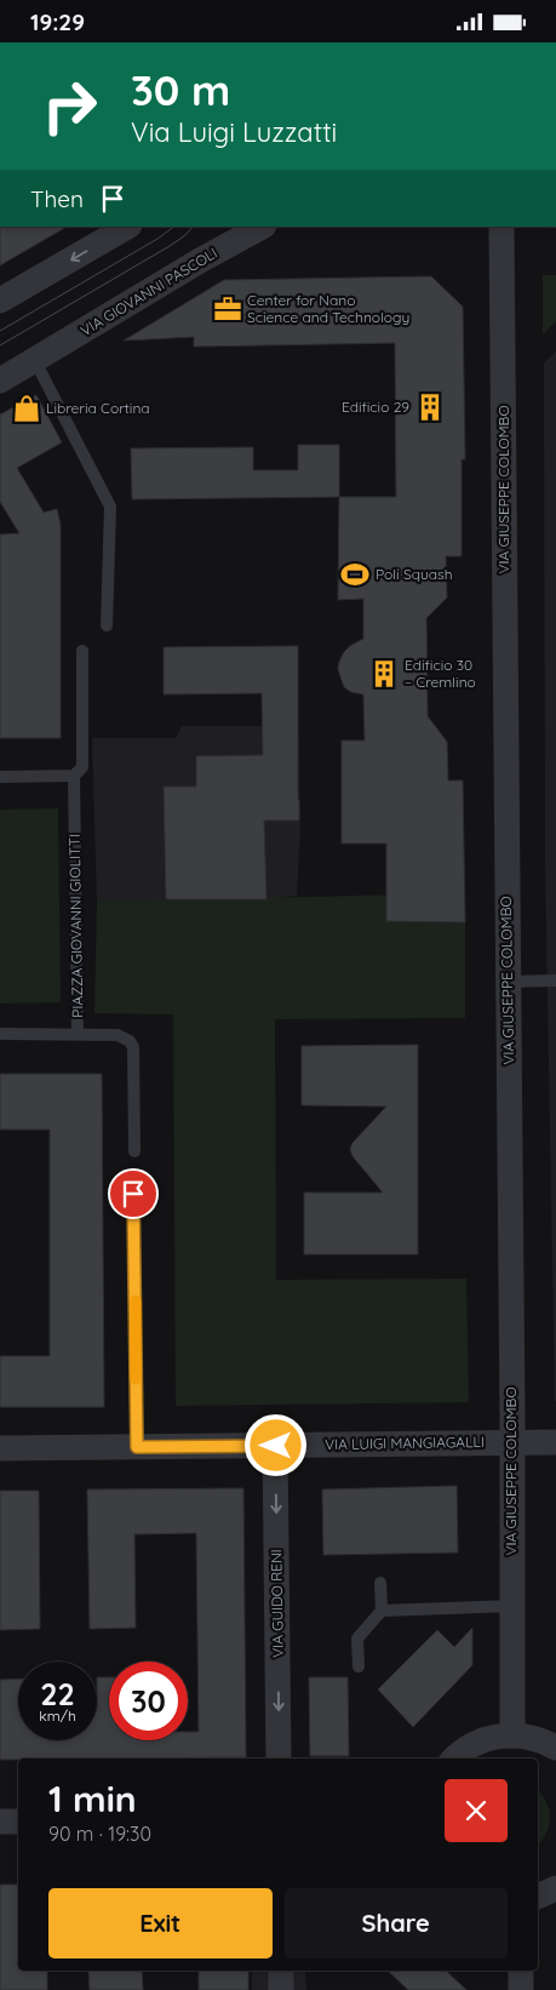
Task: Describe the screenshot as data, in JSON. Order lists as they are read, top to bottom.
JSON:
{
  "streets": {
    "street": [
      "VIA GIOVANNI PASCOLI",
      "VIA GIUSEPPE COLOMBO",
      "VIA LUIGI MANGIAGALLI",
      "VIA GUIDO RENI"
    ],
    "lane": ["PIAZZA GIOVANNI GIOLITTI"]
  },
  "crossings": [
    ["VIA GIUSEPPE COLOMBO", "VIA LUIGI MANGIAGALLI"],
    ["VIA LUIGI MANGIAGALLI", "VIA GUIDO RENI"]
  ],
  "one_way": ["VIA GUIDO RENI"],
  "places": {
    "office": ["Center for Nano Science and Technology"],
    "building": ["Edificio 29", "Edificio 30 – Cremlino"],
    "shop": ["Libreria Cortina"],
    "sports": ["Poli Squash"]
  },
  "page": {
    "status": "19:29",
    "turn": ["30 m", "Via Luigi Luzzatti"],
    "then": "Then",
    "speed": "22 km/h",
    "limit": "30",
    "heading": ["1 min", "90 m · 19:30"],
    "buttons": ["Exit", "Share"]
  }
}
